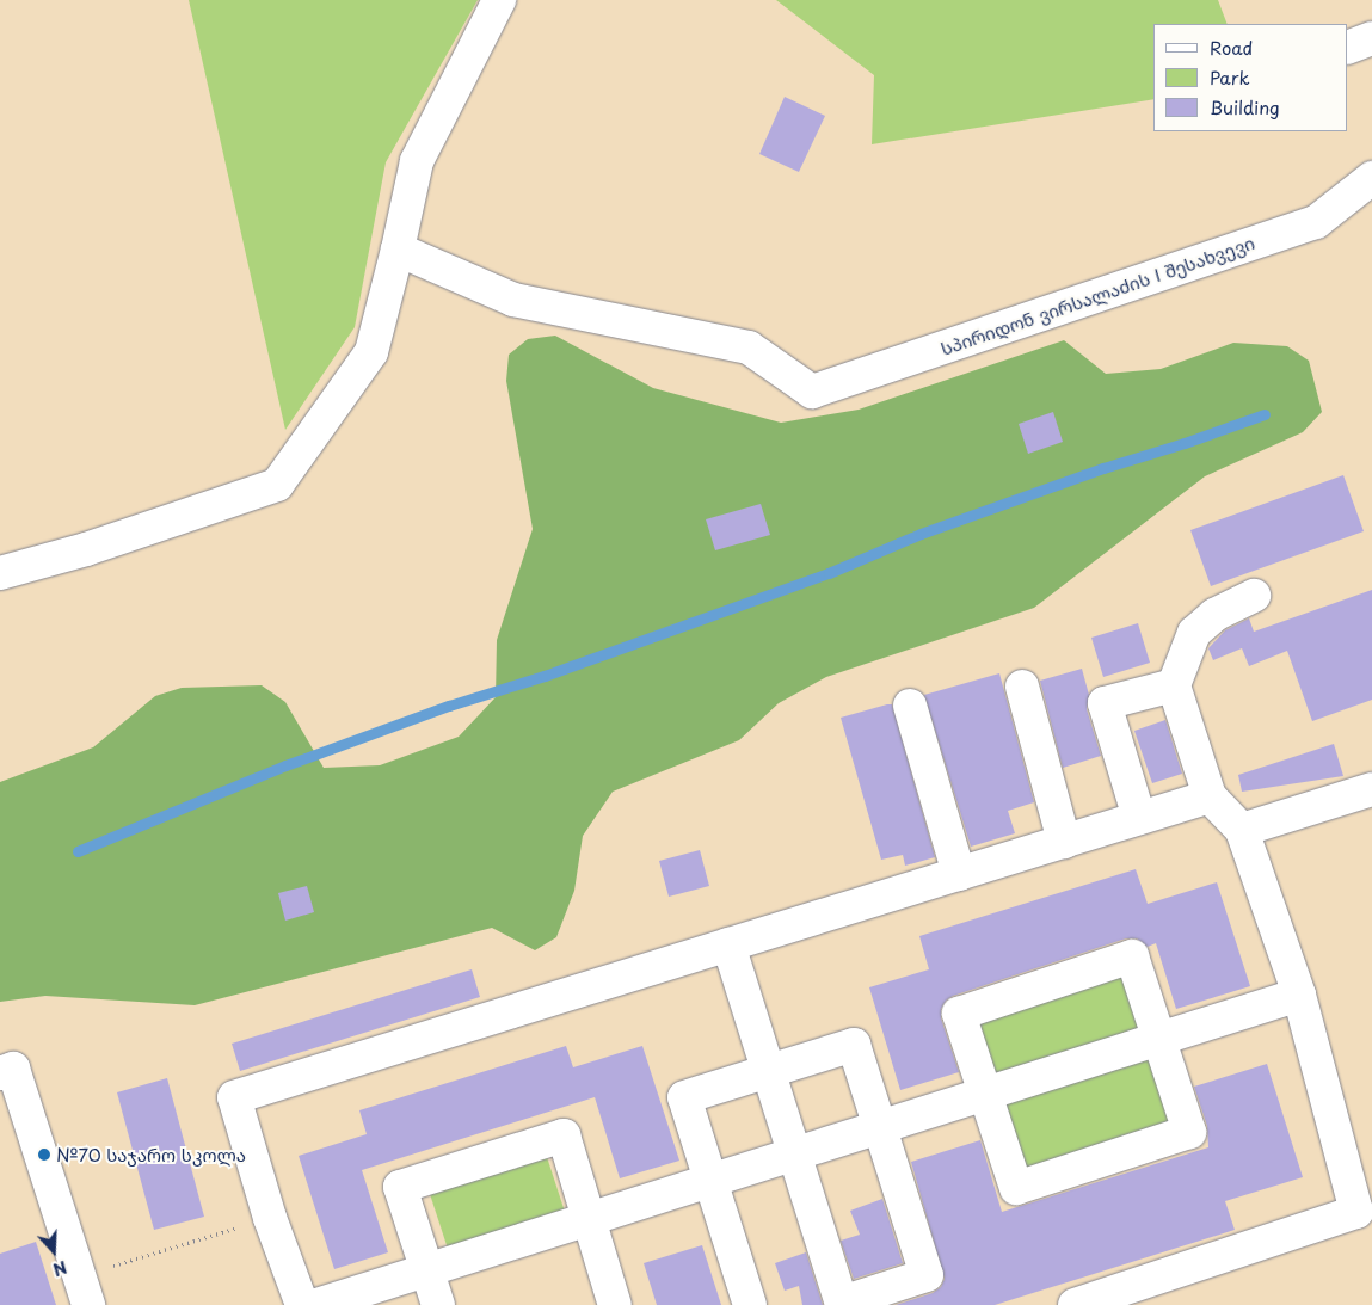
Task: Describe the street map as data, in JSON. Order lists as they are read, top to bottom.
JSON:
{
  "streets": {
    "street": ["სპირიდონ ვირსალაძის I შესახვევი"]
  },
  "places": ["№70 საჯარო სკოლა"],
  "legend": ["Road", "Park", "Building"],
  "north": "bottom"
}
